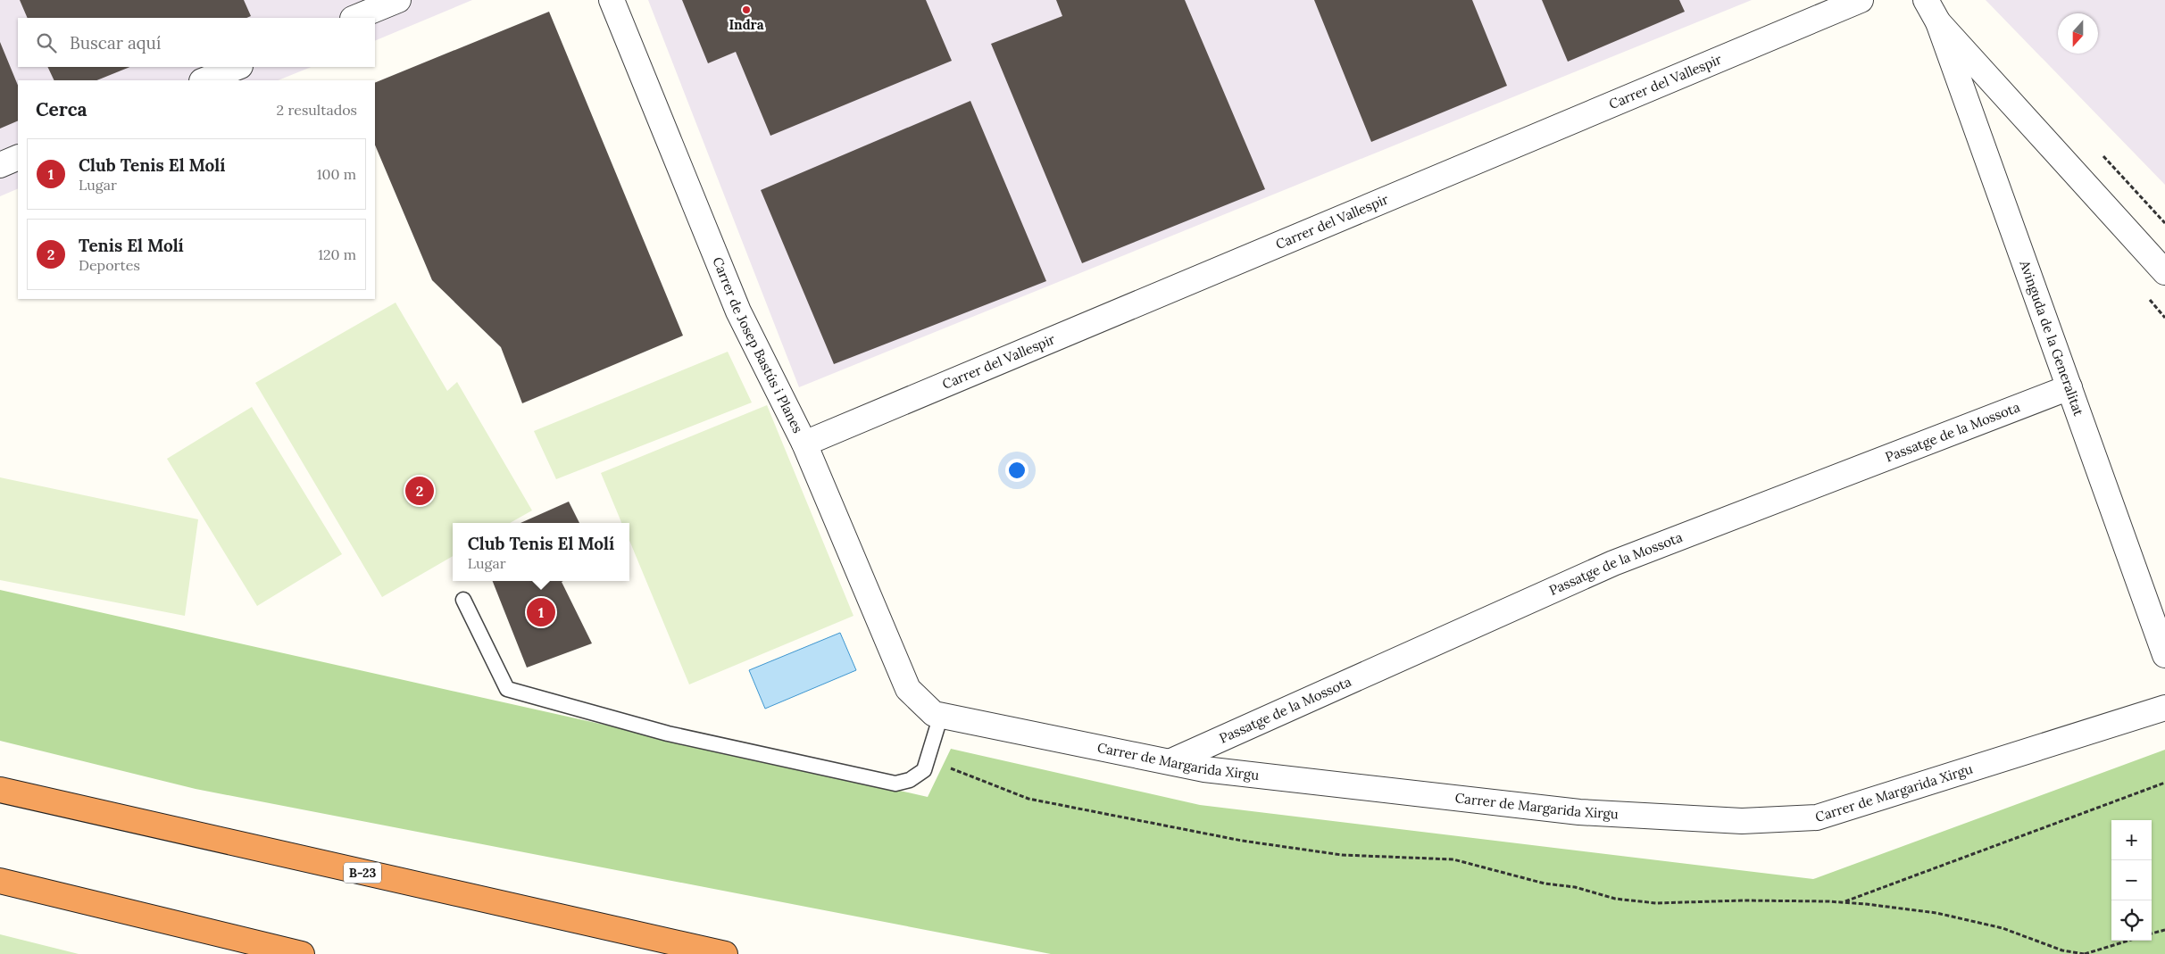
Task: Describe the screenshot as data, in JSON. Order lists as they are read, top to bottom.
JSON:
{
  "streets": {
    "highway": ["B-23"],
    "street": [
      "Carrer del Vallespir",
      "Avinguda de la Generalitat",
      "Carrer de Josep Bastús i Planes",
      "Passatge de la Mossota",
      "Carrer de Margarida Xirgu"
    ]
  },
  "crossings": [
    ["Carrer del Vallespir", "Carrer de Josep Bastús i Planes"],
    ["Avinguda de la Generalitat", "Passatge de la Mossota"],
    ["Carrer de Josep Bastús i Planes", "Carrer de Margarida Xirgu"],
    ["Passatge de la Mossota", "Carrer de Margarida Xirgu"]
  ],
  "places": ["Indra"],
  "north": "bottom",
  "page": {
    "search": "Buscar aquí",
    "heading": ["Cerca", "2 resultados"],
    "list": [
      {
        "mark": "1",
        "name": "Club Tenis El Molí",
        "note": "Lugar",
        "value": "100 m"
      },
      {
        "mark": "2",
        "name": "Tenis El Molí",
        "note": "Deportes",
        "value": "120 m"
      }
    ],
    "pins": ["2", "1"],
    "popup": ["Club Tenis El Molí", "Lugar"],
    "map_buttons": ["+", "−"]
  }
}
